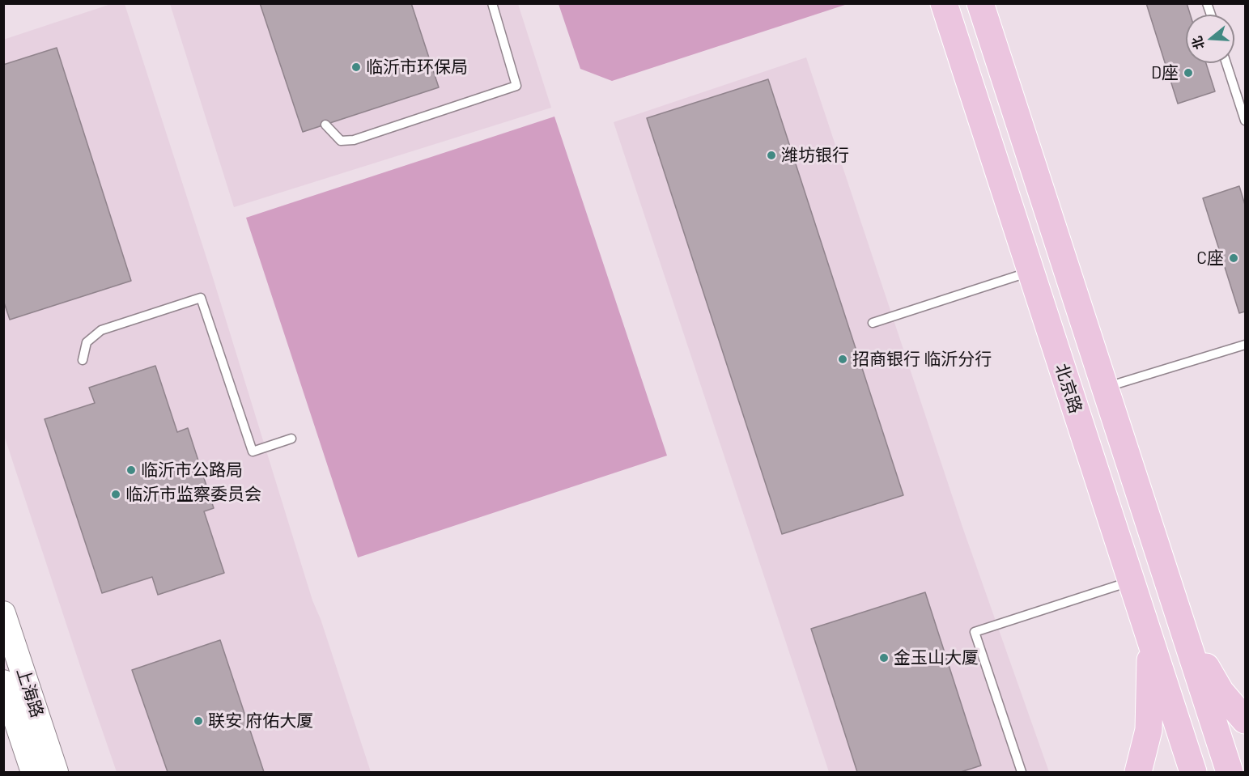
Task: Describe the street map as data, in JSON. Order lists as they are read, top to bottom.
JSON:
{
  "streets": {
    "main road": ["北京路"],
    "street": ["上海路"]
  },
  "places": [
    "临沂市环保局",
    "D座",
    "潍坊银行",
    "C座",
    "招商银行 临沂分行",
    "临沂市公路局",
    "临沂市监察委员会",
    "金玉山大厦",
    "联安 府佑大厦"
  ],
  "north": "left"
}
